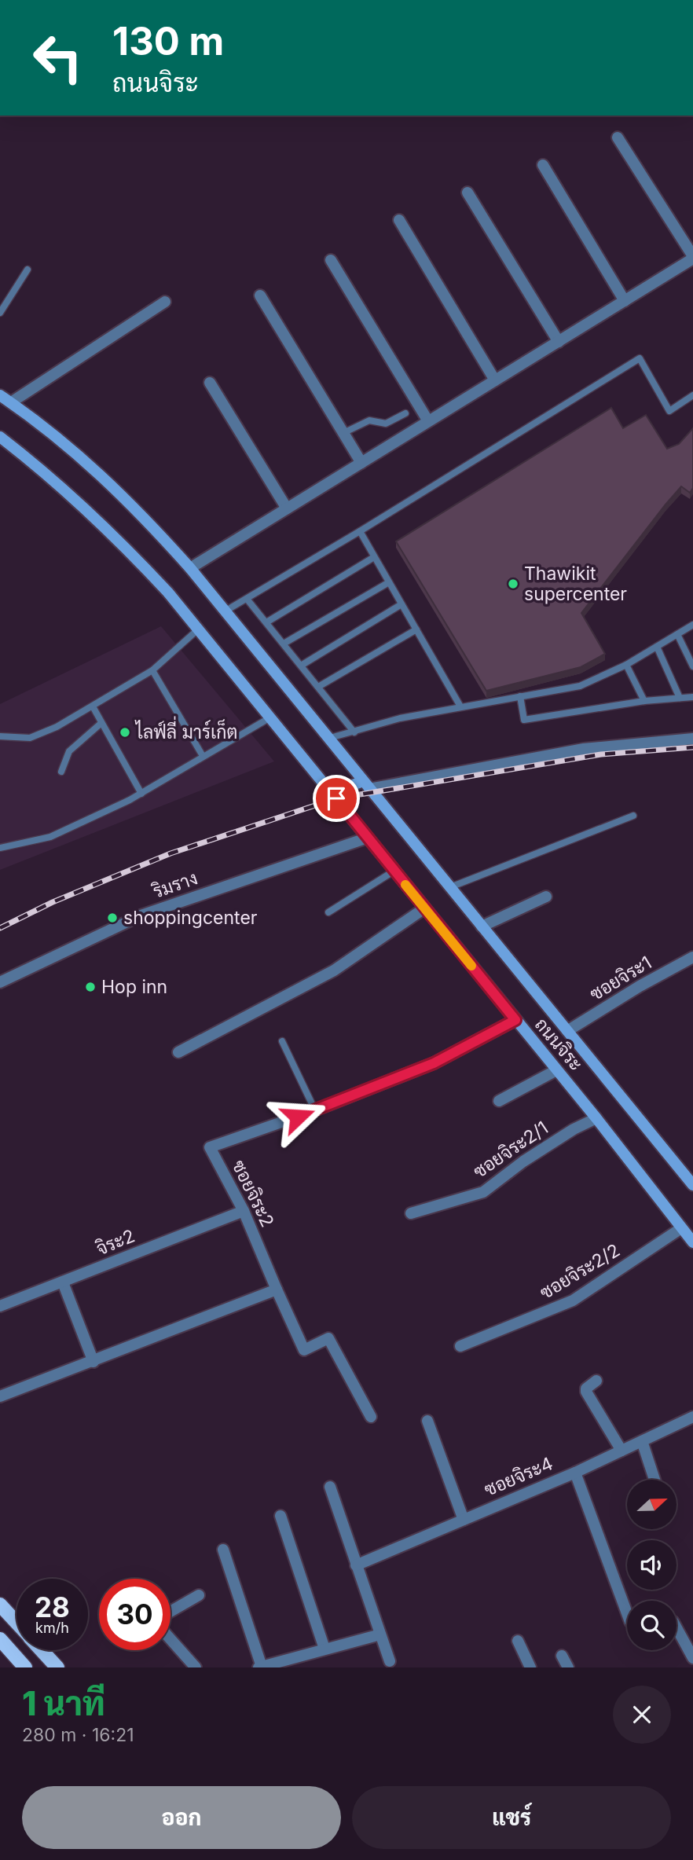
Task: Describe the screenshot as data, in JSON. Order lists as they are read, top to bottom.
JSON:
{
  "streets": {
    "main road": ["ถนนจิระ"],
    "street": [
      "ริมราง",
      "ซอยจิระ1",
      "ซอยจิระ2/1",
      "ซอยจิระ2",
      "จิระ2",
      "ซอยจิระ2/2",
      "ซอยจิระ4"
    ]
  },
  "crossings": [
    ["ริมราง", "ถนนจิระ"],
    ["ซอยจิระ1", "ถนนจิระ"],
    ["ถนนจิระ", "ซอยจิระ2/1"],
    ["ถนนจิระ", "ซอยจิระ2"],
    ["ถนนจิระ", "ซอยจิระ2/2"],
    ["ซอยจิระ2", "จิระ2"]
  ],
  "places": [
    "Thawikit supercenter",
    "ไลฟ์ลี่ มาร์เก็ต",
    "shoppingcenter",
    "Hop inn"
  ],
  "north": "right",
  "page": {
    "turn": ["130 m", "ถนนจิระ"],
    "speed": "28 km/h",
    "limit": "30",
    "heading": ["1 นาที", "280 m · 16:21"],
    "buttons": ["ออก", "แชร์"]
  }
}
